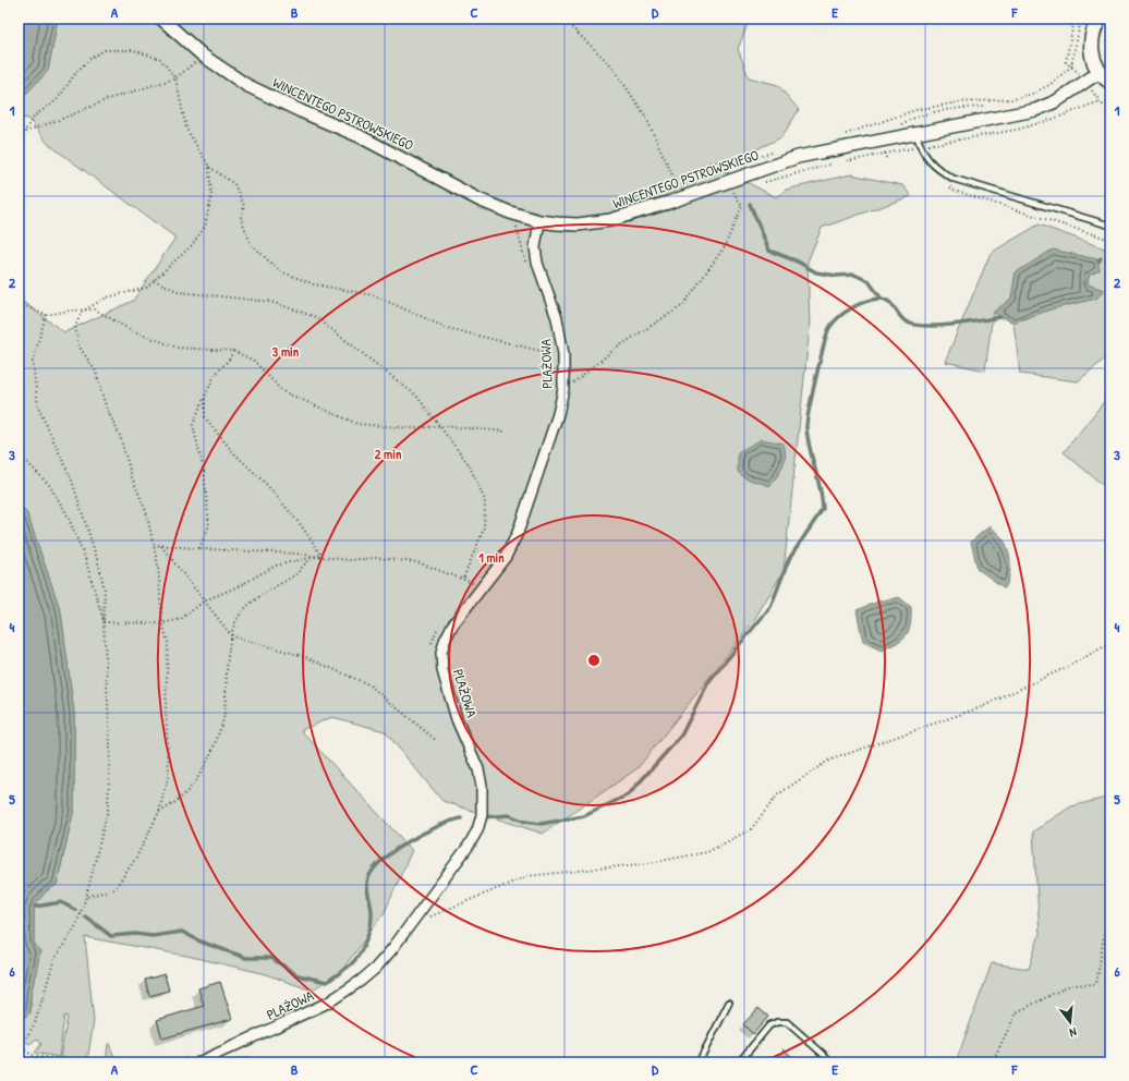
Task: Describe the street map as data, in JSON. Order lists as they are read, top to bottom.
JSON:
{
  "streets": {
    "street": ["WINCENTEGO PSTROWSKIEGO", "PLAŻOWA"]
  },
  "crossings": [
    ["WINCENTEGO PSTROWSKIEGO", "PLAŻOWA"]
  ],
  "north": "bottom",
  "grid": {
    "columns": [
      "A",
      "B",
      "C",
      "D",
      "E",
      "F"
    ],
    "rows": [
      "1",
      "2",
      "3",
      "4",
      "5",
      "6"
    ]
  },
  "rings": ["3 min", "2 min", "1 min"]
}
